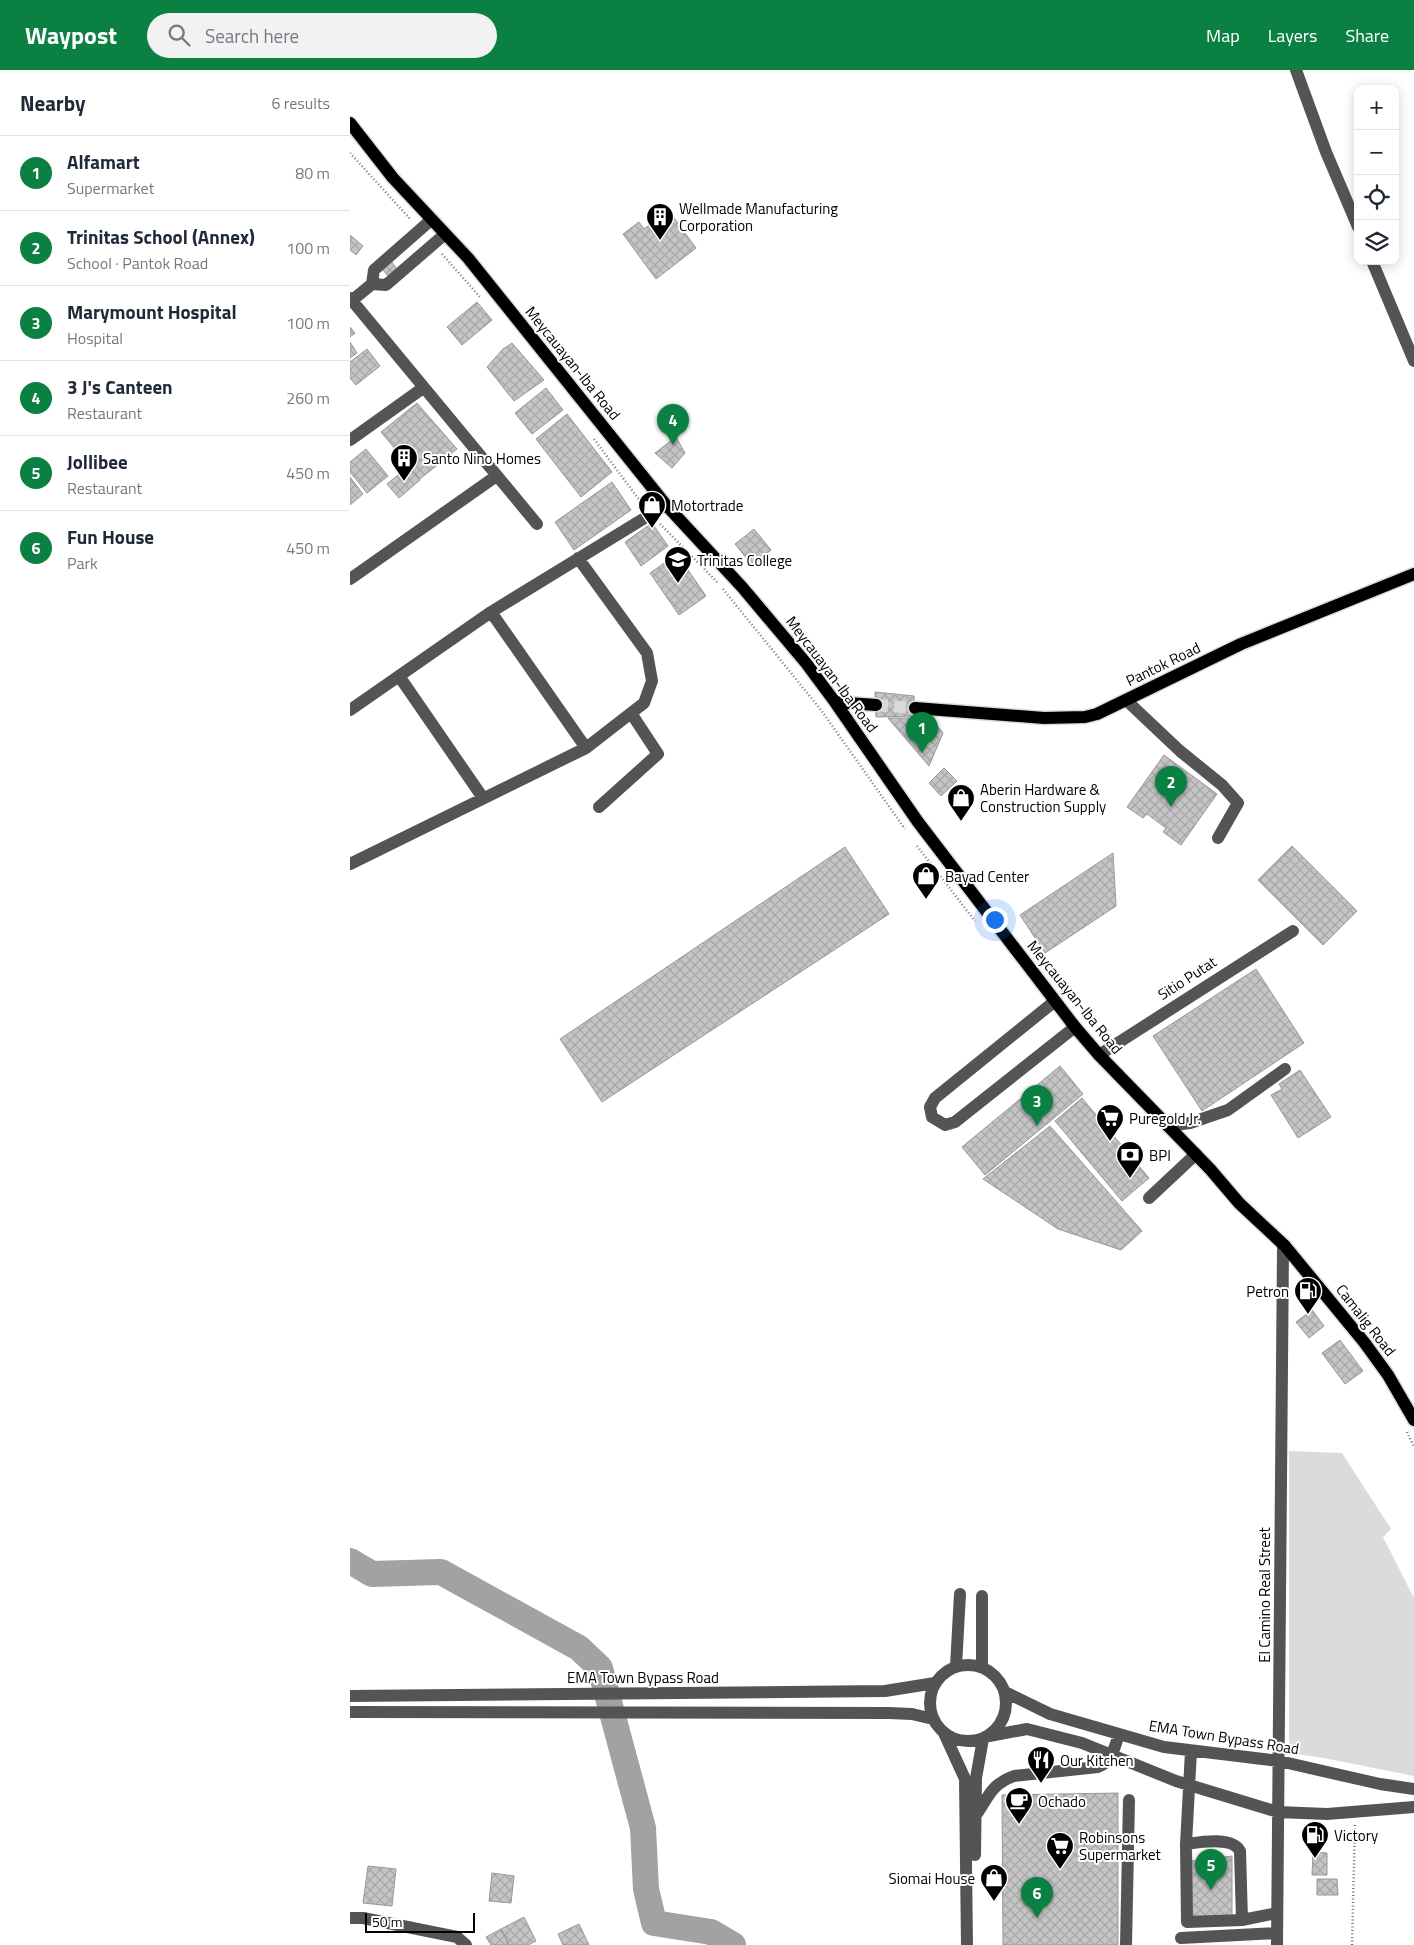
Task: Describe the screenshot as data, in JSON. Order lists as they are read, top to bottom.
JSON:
{
  "streets": {
    "main road": ["Meycauayan-Iba Road", "Pantok Road", "Camalig Road"],
    "street": ["Sitio Putat", "El Camino Real Street", "EMA Town Bypass Road"]
  },
  "crossings": [
    ["Meycauayan-Iba Road", "Sitio Putat"],
    ["Meycauayan-Iba Road", "Camalig Road"],
    ["Meycauayan-Iba Road", "El Camino Real Street"],
    ["Camalig Road", "El Camino Real Street"],
    ["El Camino Real Street", "EMA Town Bypass Road"]
  ],
  "places": {
    "building": ["Wellmade Manufacturing Corporation", "Santo Nino Homes"],
    "shop": [
      "Motortrade",
      "Aberin Hardware & Construction Supply",
      "Bayad Center",
      "Siomai House"
    ],
    "school or university": ["Trinitas College"],
    "supermarket": ["Puregold Jr.", "Robinsons Supermarket"],
    "bank": ["BPI"],
    "fuel station": ["Petron", "Victory"],
    "restaurant": ["Our Kitchen"],
    "cafe": ["Ochado"]
  },
  "scale_bar": "50 m",
  "page": {
    "header": "Waypost",
    "search": "Search here",
    "nav": ["Map", "Layers", "Share"],
    "heading": ["Nearby", "6 results"],
    "map_buttons": ["+", "−"],
    "list": [
      {
        "mark": "1",
        "name": "Alfamart",
        "note": "Supermarket",
        "value": "80 m"
      },
      {
        "mark": "2",
        "name": "Trinitas School (Annex)",
        "note": "School · Pantok Road",
        "value": "100 m"
      },
      {
        "mark": "3",
        "name": "Marymount Hospital",
        "note": "Hospital",
        "value": "100 m"
      },
      {
        "mark": "4",
        "name": "3 J's Canteen",
        "note": "Restaurant",
        "value": "260 m"
      },
      {
        "mark": "5",
        "name": "Jollibee",
        "note": "Restaurant",
        "value": "450 m"
      },
      {
        "mark": "6",
        "name": "Fun House",
        "note": "Park",
        "value": "450 m"
      }
    ],
    "pins": [
      "4",
      "1",
      "2",
      "3",
      "5",
      "6"
    ],
    "scale": "50 m"
  }
}
